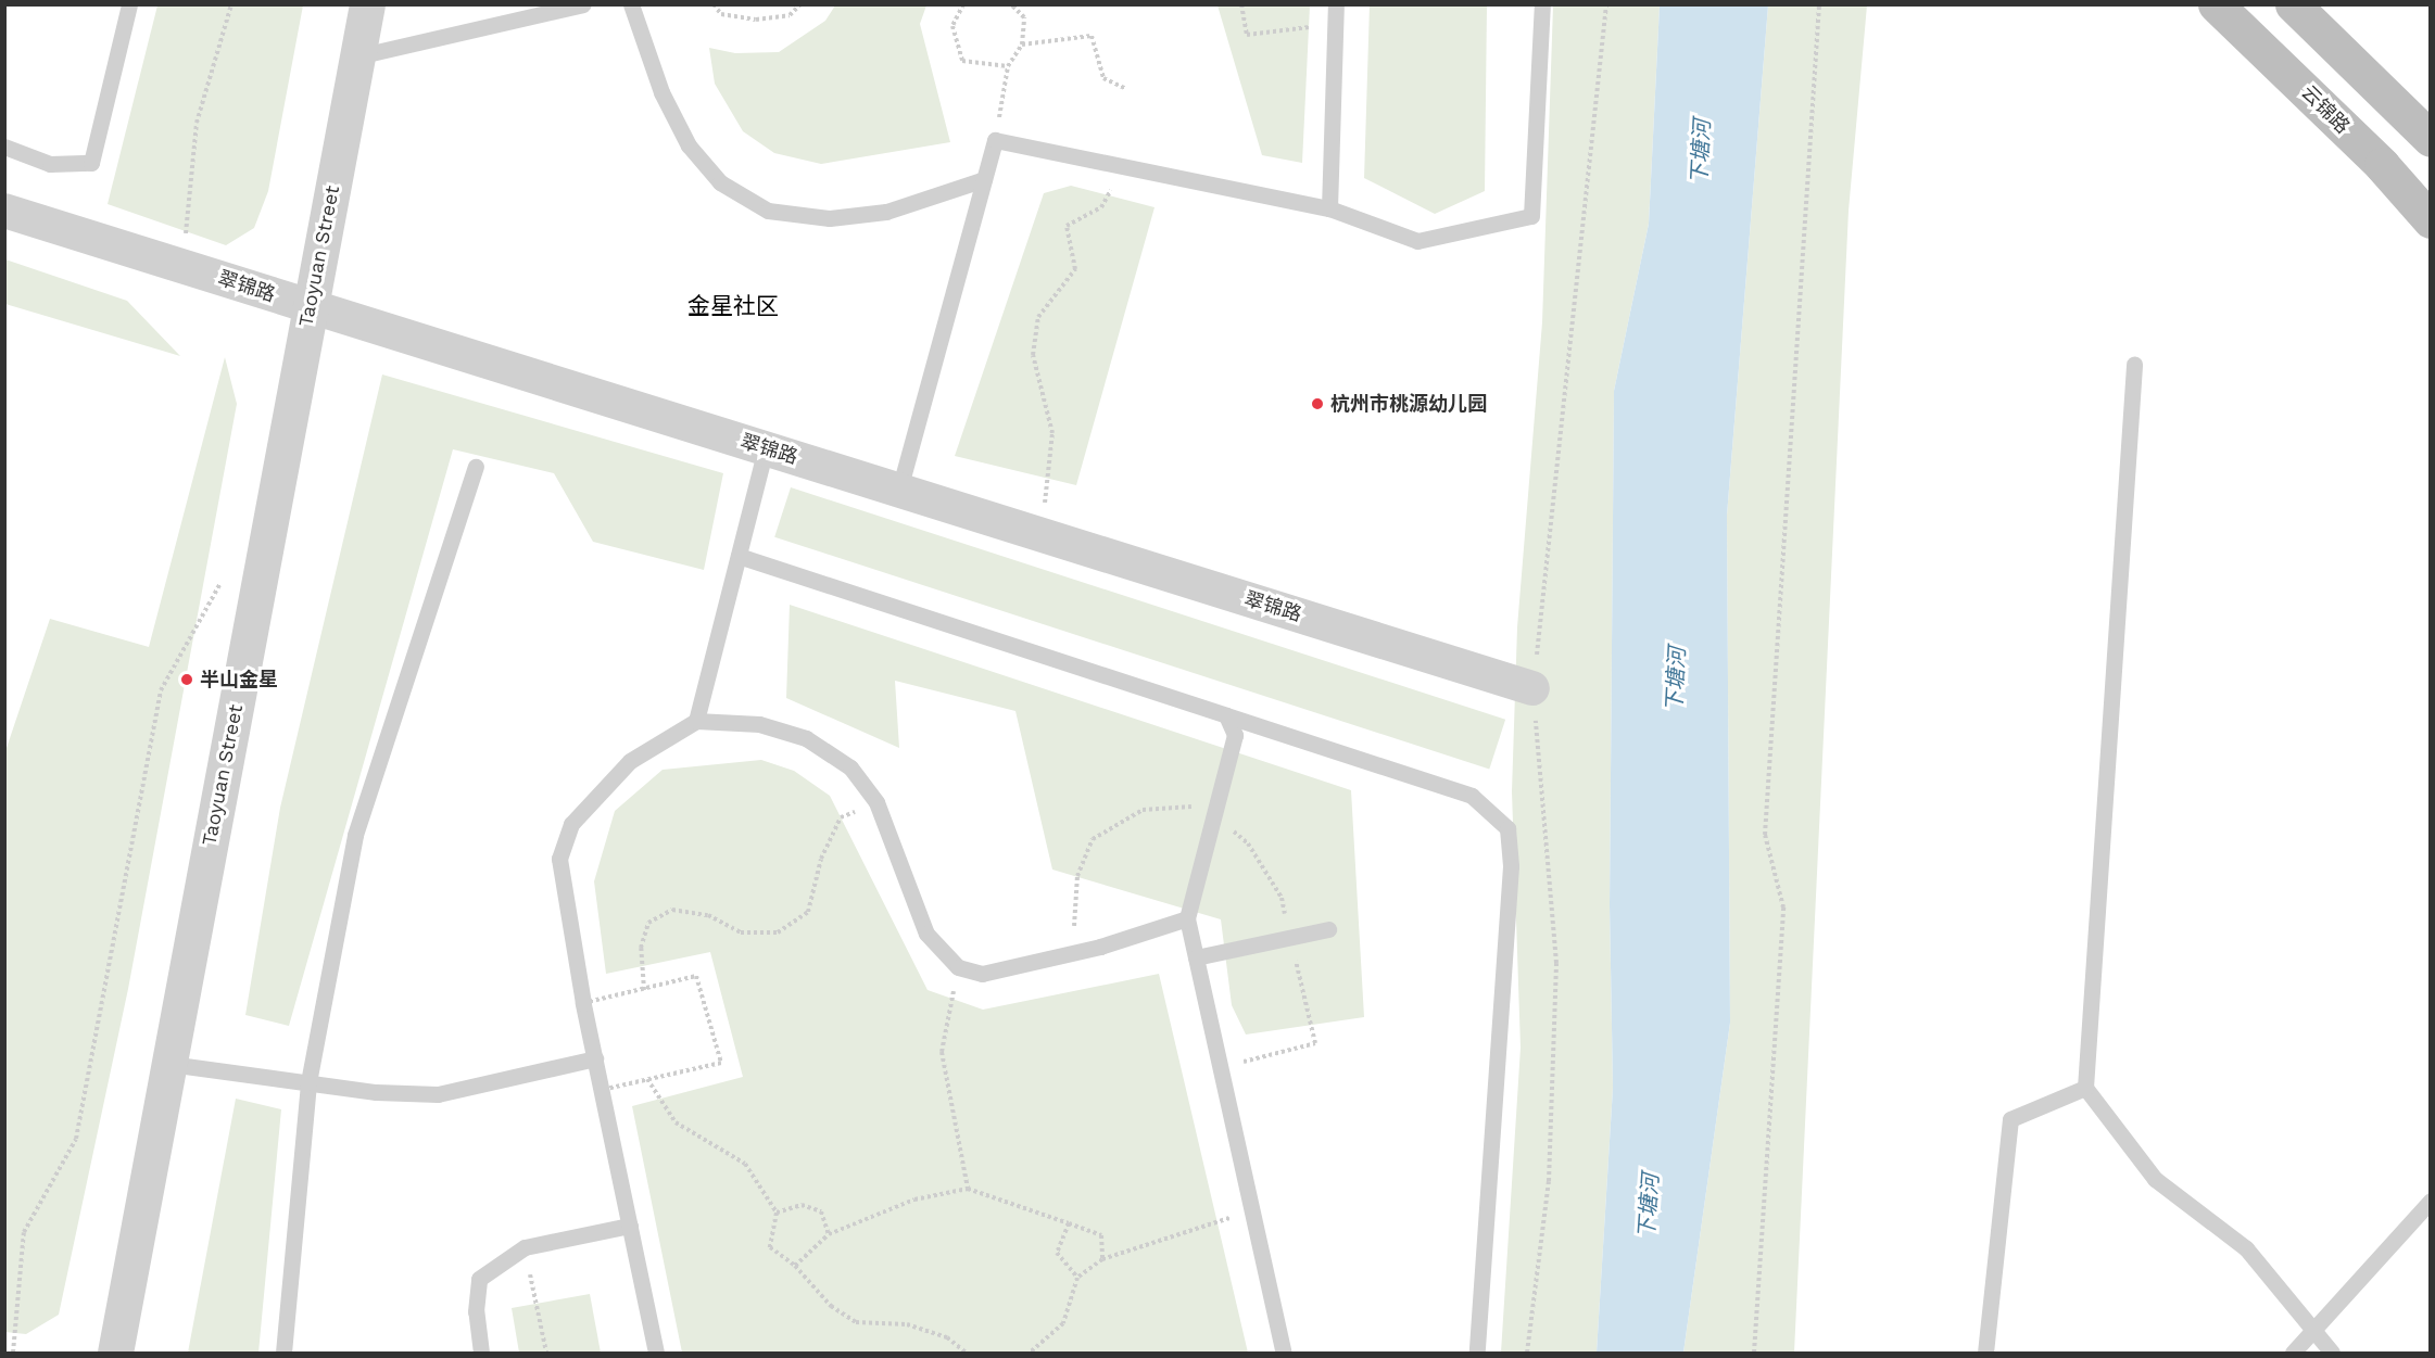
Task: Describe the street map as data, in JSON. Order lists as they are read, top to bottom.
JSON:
{
  "streets": {
    "main road": ["云锦路"],
    "street": ["Taoyuan Street", "翠锦路"]
  },
  "crossings": [
    ["Taoyuan Street", "翠锦路"]
  ],
  "districts": ["金星社区"],
  "water": ["下塘河"],
  "places": ["杭州市桃源幼儿园", "半山金星"]
}
